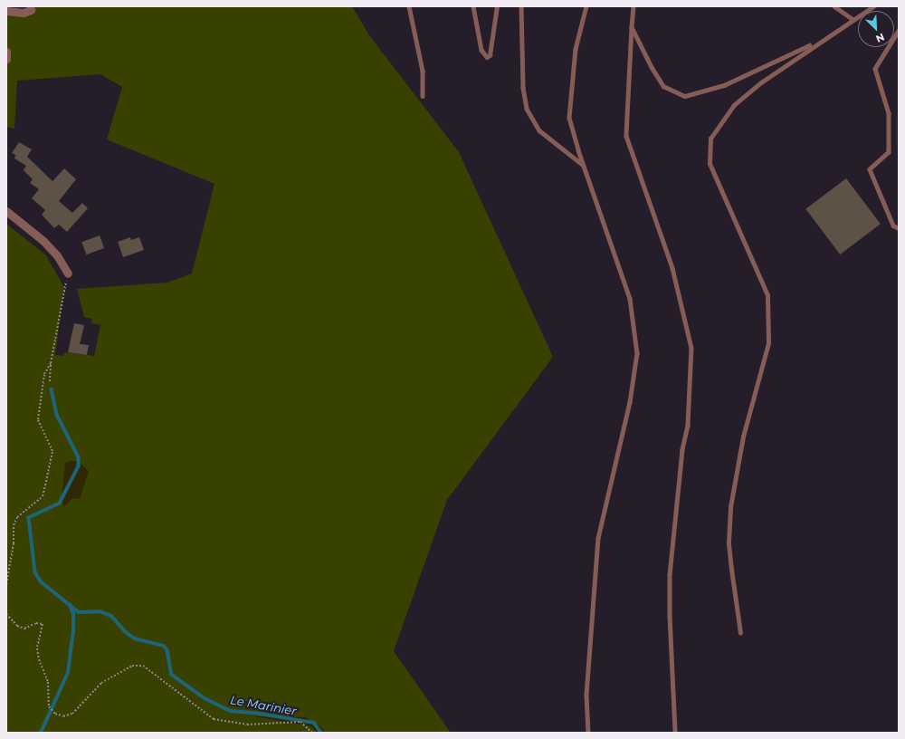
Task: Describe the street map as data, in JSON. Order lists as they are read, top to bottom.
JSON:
{
  "water": ["Le Marinier"],
  "north": "bottom right"
}
